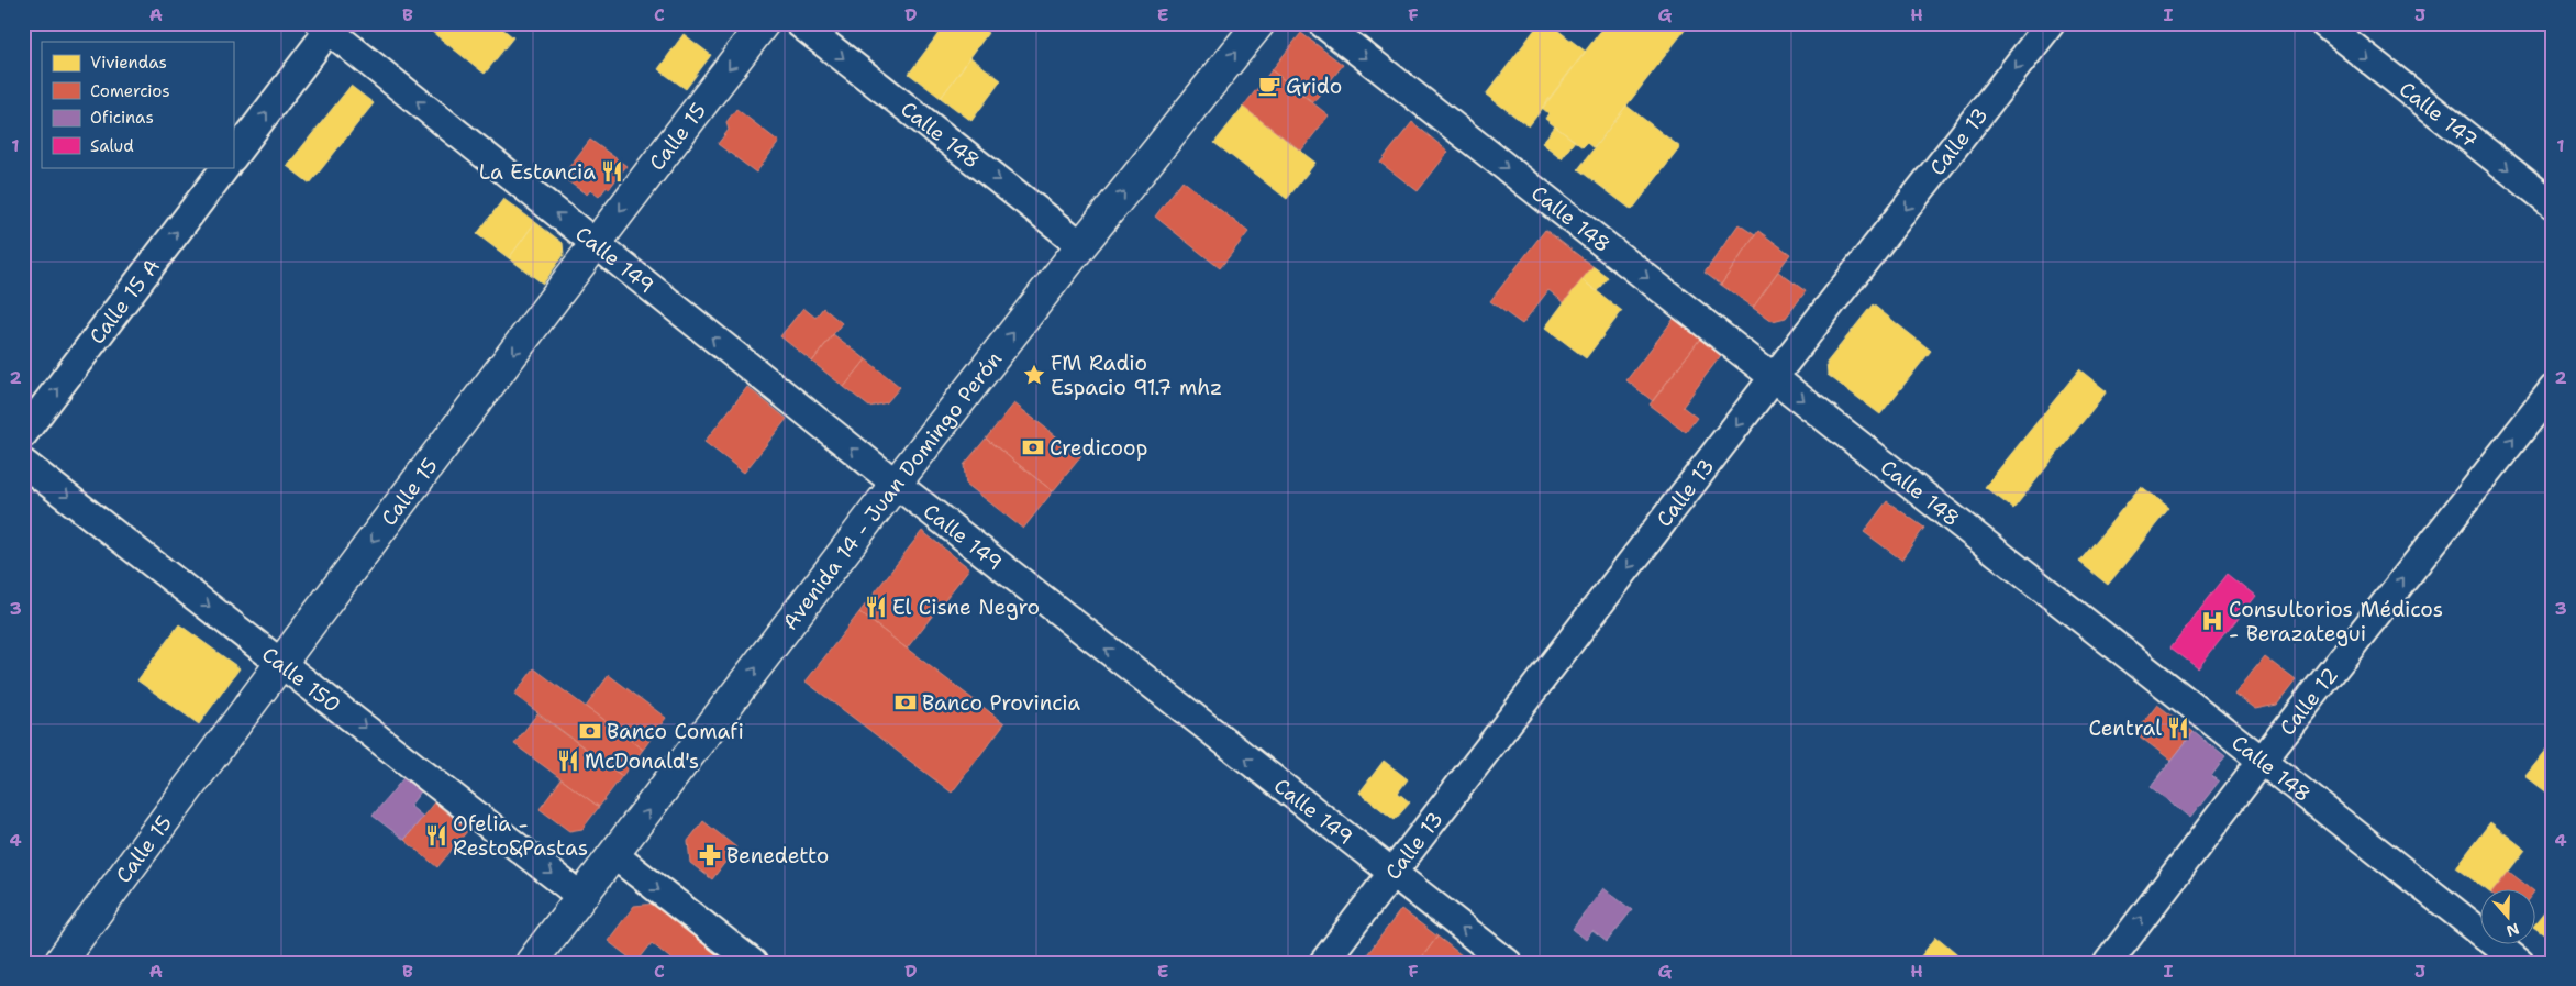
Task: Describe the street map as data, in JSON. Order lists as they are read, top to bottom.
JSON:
{
  "streets": {
    "main road": ["Calle 15", "Avenida 14 - Juan Domingo Perón"],
    "street": [
      "Calle 147",
      "Calle 148",
      "Calle 13",
      "Calle 149",
      "Calle 15 A",
      "Calle 150",
      "Calle 12"
    ]
  },
  "crossings": [
    ["Calle 148", "Calle 13"],
    ["Calle 148", "Avenida 14 - Juan Domingo Perón"],
    ["Calle 148", "Calle 12"],
    ["Calle 15", "Calle 149"],
    ["Calle 15", "Calle 150"],
    ["Calle 13", "Calle 149"],
    ["Calle 149", "Avenida 14 - Juan Domingo Perón"],
    ["Avenida 14 - Juan Domingo Perón", "Calle 150"]
  ],
  "one_way": [
    "Calle 147",
    "Calle 148",
    "Calle 15",
    "Calle 13",
    "Calle 149",
    "Calle 15 A",
    "Avenida 14 - Juan Domingo Perón",
    "Calle 150",
    "Calle 12"
  ],
  "places": {
    "cafe": ["Grido"],
    "restaurant": [
      "La Estancia",
      "El Cisne Negro",
      "Central",
      "McDonald's",
      "Ofelia - Resto&Pastas"
    ],
    "place": ["FM Radio Espacio 91.7 mhz"],
    "bank": ["Credicoop", "Banco Provincia", "Banco Comafi"],
    "hospital": ["Consultorios Médicos - Berazategui"],
    "pharmacy": ["Benedetto"]
  },
  "legend": [
    "Viviendas",
    "Comercios",
    "Oficinas",
    "Salud"
  ],
  "north": "bottom",
  "grid": {
    "columns": [
      "A",
      "B",
      "C",
      "D",
      "E",
      "F",
      "G",
      "H",
      "I",
      "J"
    ],
    "rows": [
      "1",
      "2",
      "3",
      "4"
    ]
  }
}
